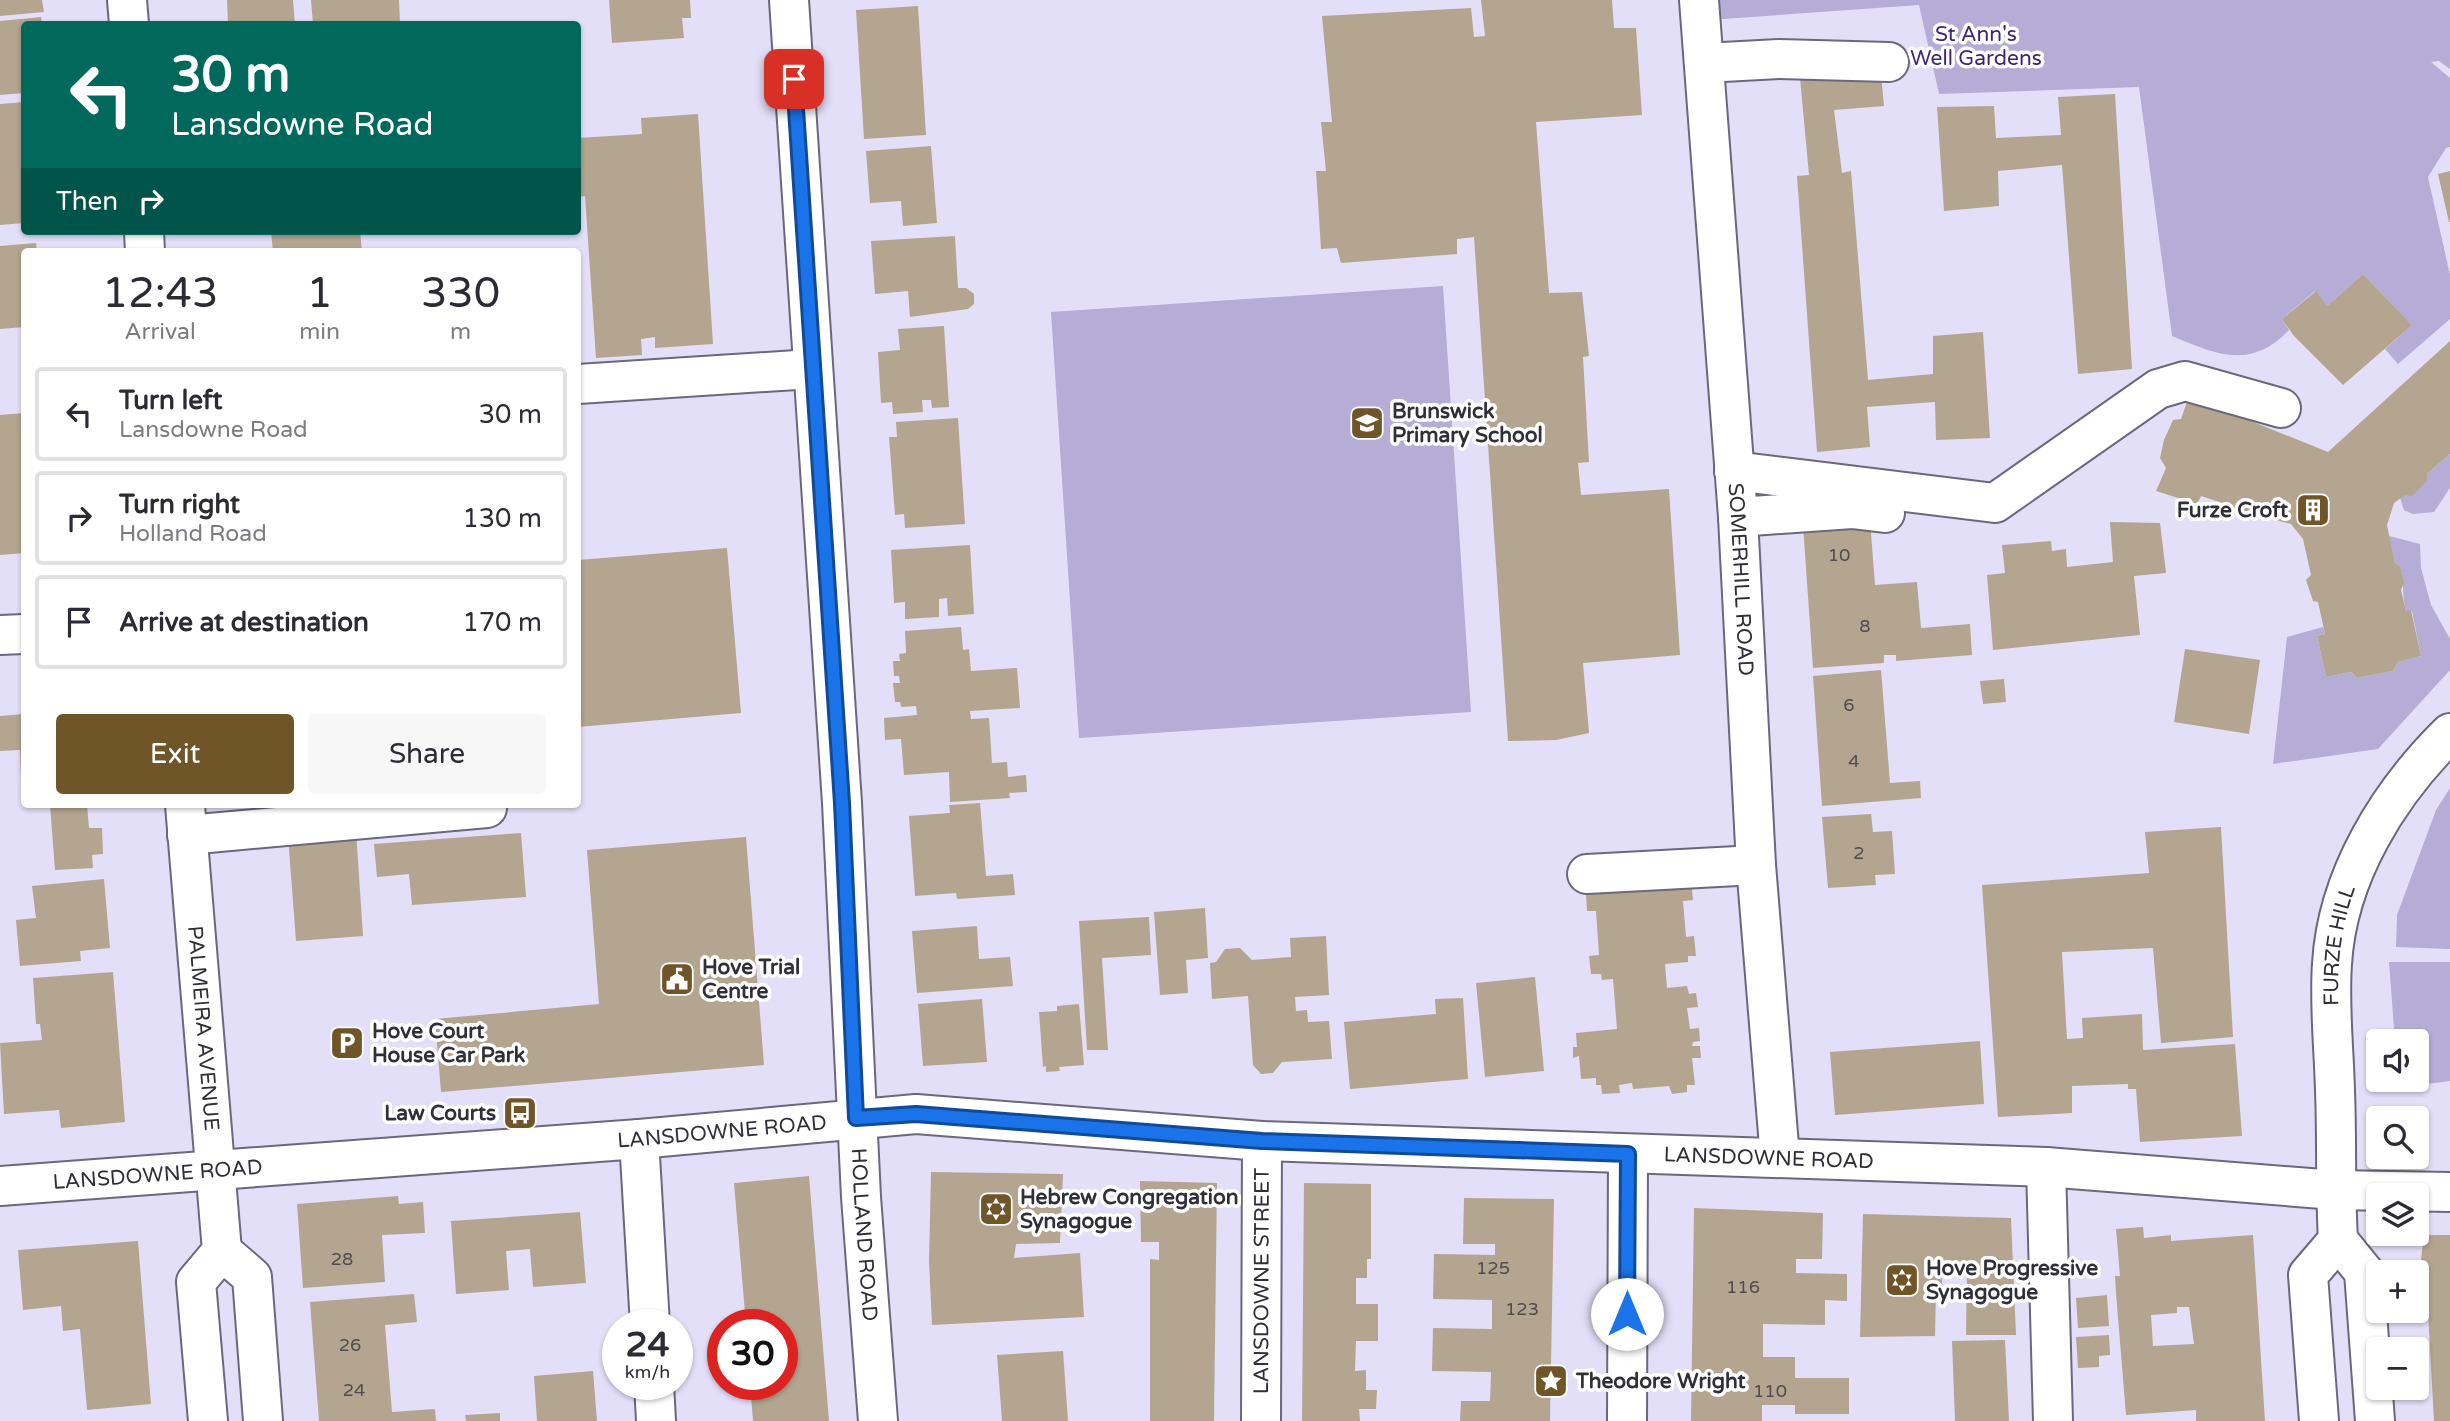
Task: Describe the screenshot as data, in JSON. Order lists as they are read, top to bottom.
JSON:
{
  "streets": {
    "street": [
      "SOMERHILL ROAD",
      "FURZE HILL",
      "PALMEIRA AVENUE",
      "LANSDOWNE ROAD",
      "HOLLAND ROAD",
      "LANSDOWNE STREET"
    ]
  },
  "crossings": [
    ["SOMERHILL ROAD", "LANSDOWNE ROAD"],
    ["FURZE HILL", "LANSDOWNE ROAD"],
    ["PALMEIRA AVENUE", "LANSDOWNE ROAD"],
    ["LANSDOWNE ROAD", "HOLLAND ROAD"],
    ["LANSDOWNE ROAD", "LANSDOWNE STREET"]
  ],
  "parks": ["St Ann's Well Gardens"],
  "places": {
    "school or university": ["Brunswick Primary School"],
    "building": ["Furze Croft"],
    "public building": ["Hove Trial Centre"],
    "parking": ["Hove Court House Car Park"],
    "bus stop": ["Law Courts"],
    "synagogue": ["Hebrew Congregation Synagogue", "Hove Progressive Synagogue"],
    "place": ["Theodore Wright"]
  },
  "house_numbers": [
    "10",
    "8",
    "6",
    "4",
    "2",
    "28",
    "125",
    "116",
    "123",
    "26",
    "24",
    "110"
  ],
  "page": {
    "turn": ["30 m", "Lansdowne Road"],
    "then": "Then",
    "eta": [
      "12:43",
      "Arrival",
      "1",
      "min",
      "330",
      "m"
    ],
    "list": [
      {
        "name": "Turn left",
        "note": "Lansdowne Road",
        "value": "30 m"
      },
      {
        "name": "Turn right",
        "note": "Holland Road",
        "value": "130 m"
      },
      {
        "name": "Arrive at destination",
        "value": "170 m"
      }
    ],
    "buttons": ["Exit", "Share"],
    "map_buttons": ["+", "−"],
    "speed": "24 km/h",
    "limit": "30"
  }
}
